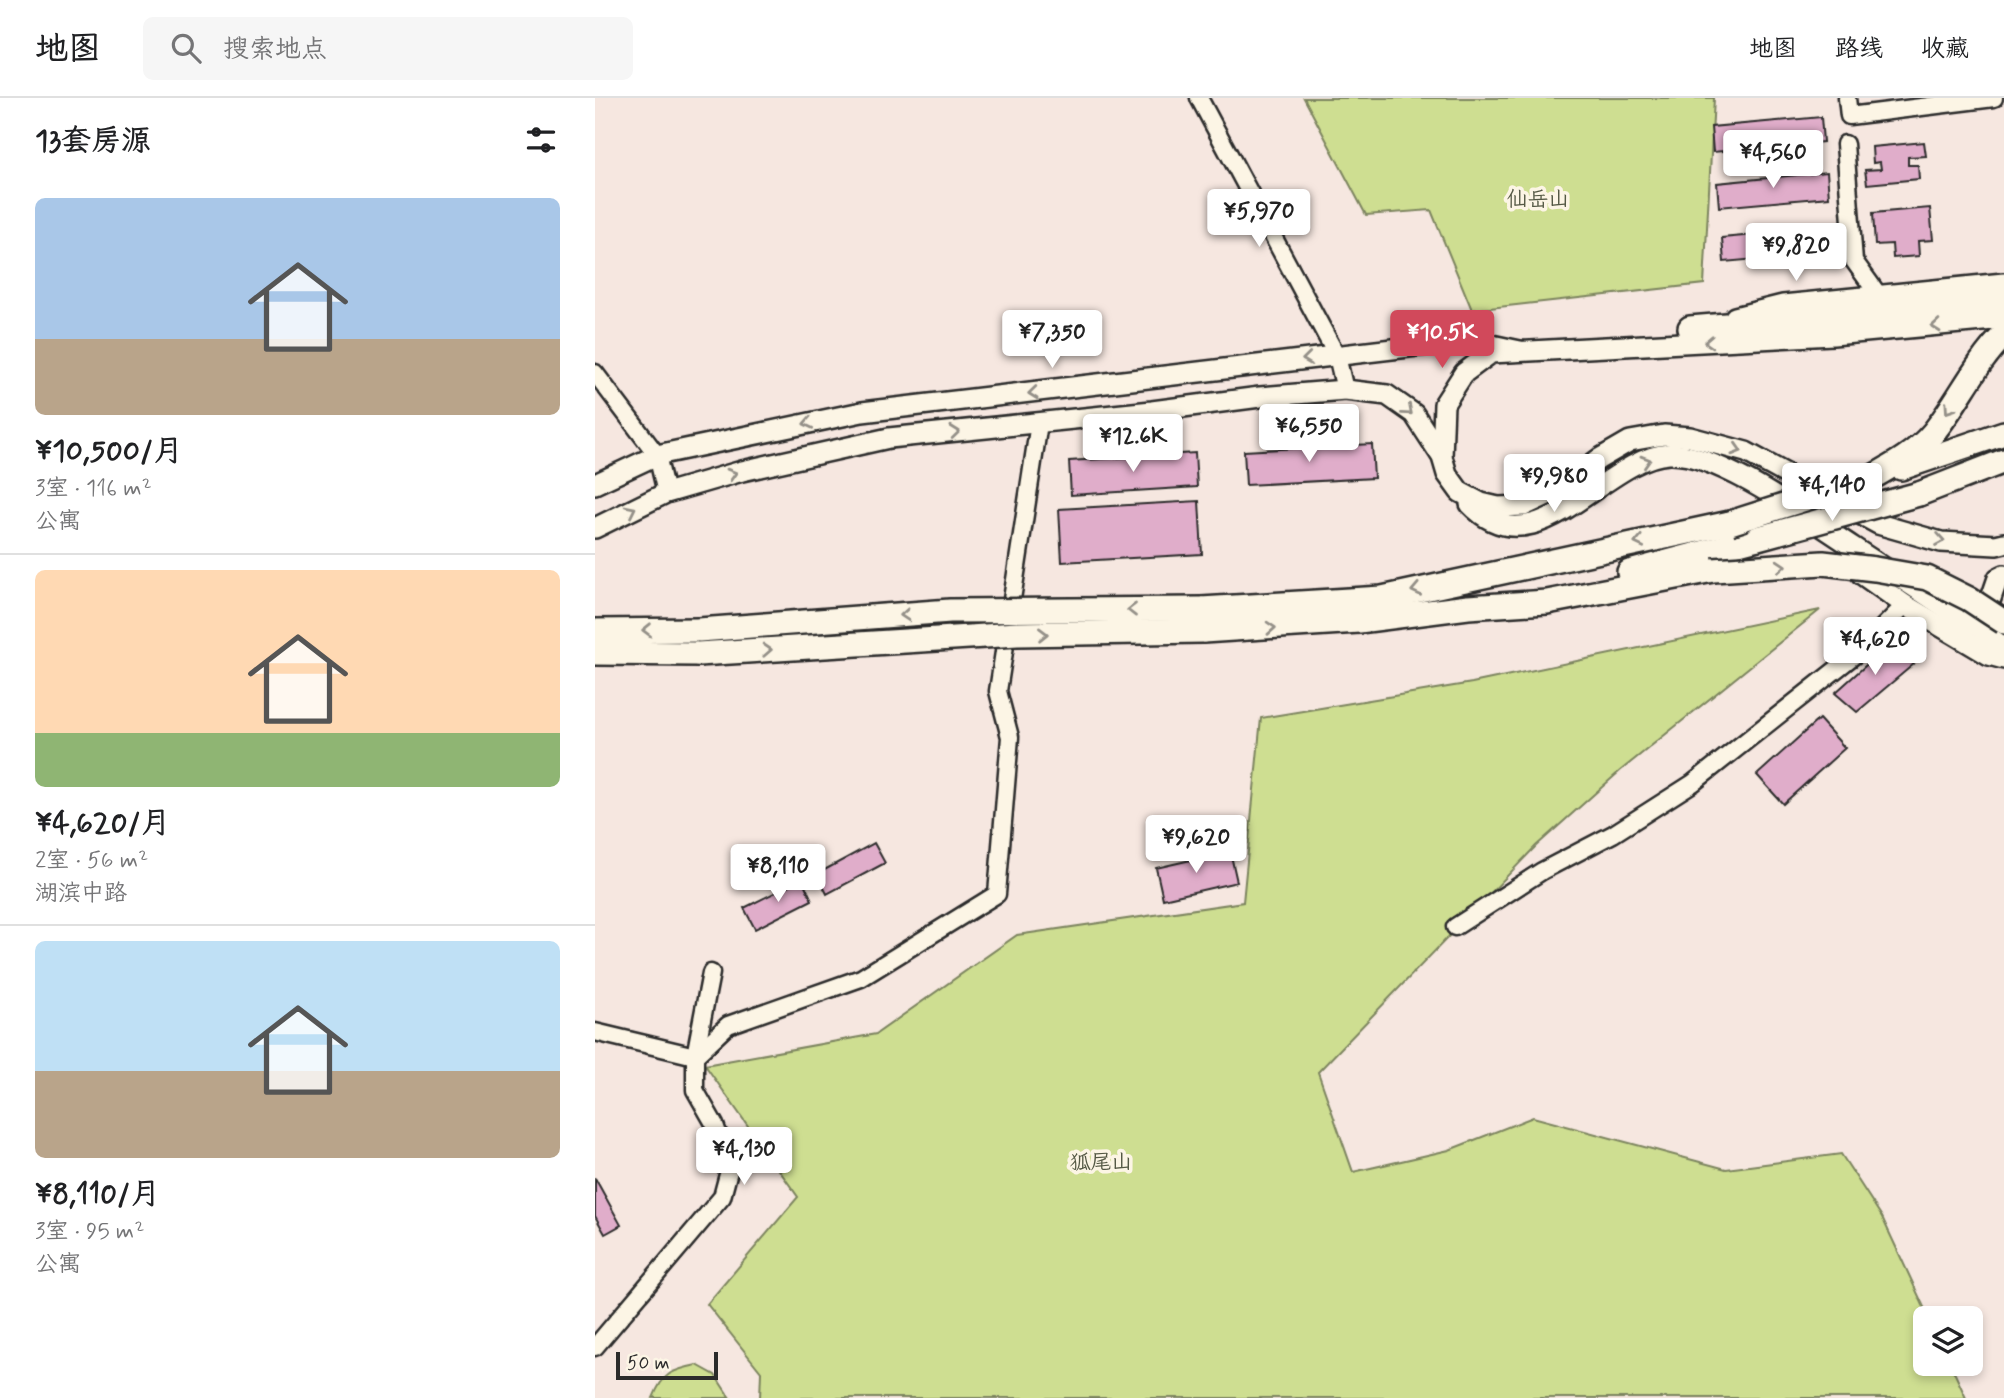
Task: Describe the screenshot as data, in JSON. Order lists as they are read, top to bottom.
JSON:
{
  "parks": ["仙岳山", "狐尾山"],
  "scale_bar": "50 m",
  "page": {
    "header": "地图",
    "search": "搜索地点",
    "nav": ["地图", "路线", "收藏"],
    "heading": "13套房源",
    "price": [
      "¥4,560",
      "¥5,970",
      "¥9,820",
      "¥7,350",
      "¥10.5K",
      "¥6,550",
      "¥12.6K",
      "¥9,980",
      "¥4,140",
      "¥4,620",
      "¥9,620",
      "¥8,110",
      "¥4,130"
    ],
    "list": [
      {
        "name": "¥10,500/月",
        "note": "3室 · 116 m² · 公寓"
      },
      {
        "name": "¥4,620/月",
        "note": "2室 · 56 m² · 湖滨中路"
      },
      {
        "name": "¥8,110/月",
        "note": "3室 · 95 m² · 公寓"
      }
    ],
    "scale": "50 m"
  }
}
